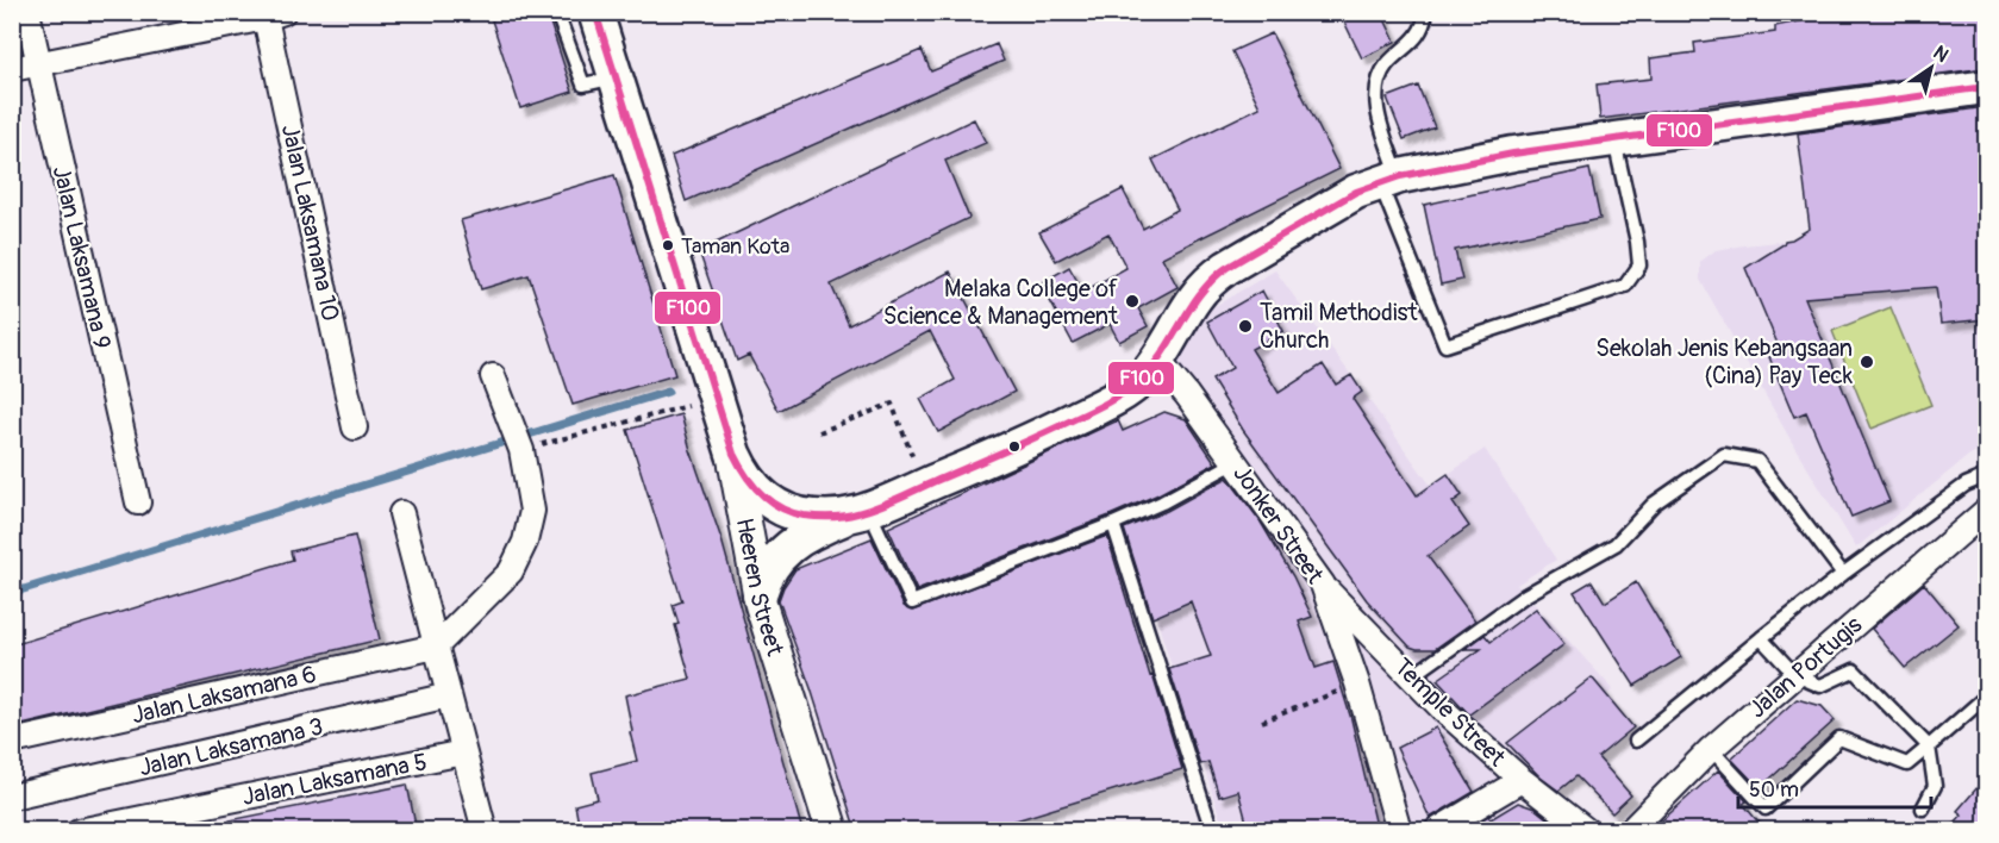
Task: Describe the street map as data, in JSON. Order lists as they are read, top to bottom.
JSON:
{
  "streets": {
    "main road": ["Heeren Street"],
    "street": [
      "Jalan Laksamana 10",
      "Jalan Laksamana 9",
      "Jonker Street",
      "Jalan Portugis",
      "Jalan Laksamana 6",
      "Temple Street",
      "Jalan Laksamana 3",
      "Jalan Laksamana 5"
    ]
  },
  "crossings": [
    ["Jonker Street", "Temple Street"]
  ],
  "places": [
    "Taman Kota",
    "Melaka College of Science & Management",
    "Tamil Methodist Church",
    "Sekolah Jenis Kebangsaan (Cina) Pay Teck"
  ],
  "lines": ["transit line F100"],
  "scale_bar": "50 m",
  "north": "top right"
}
